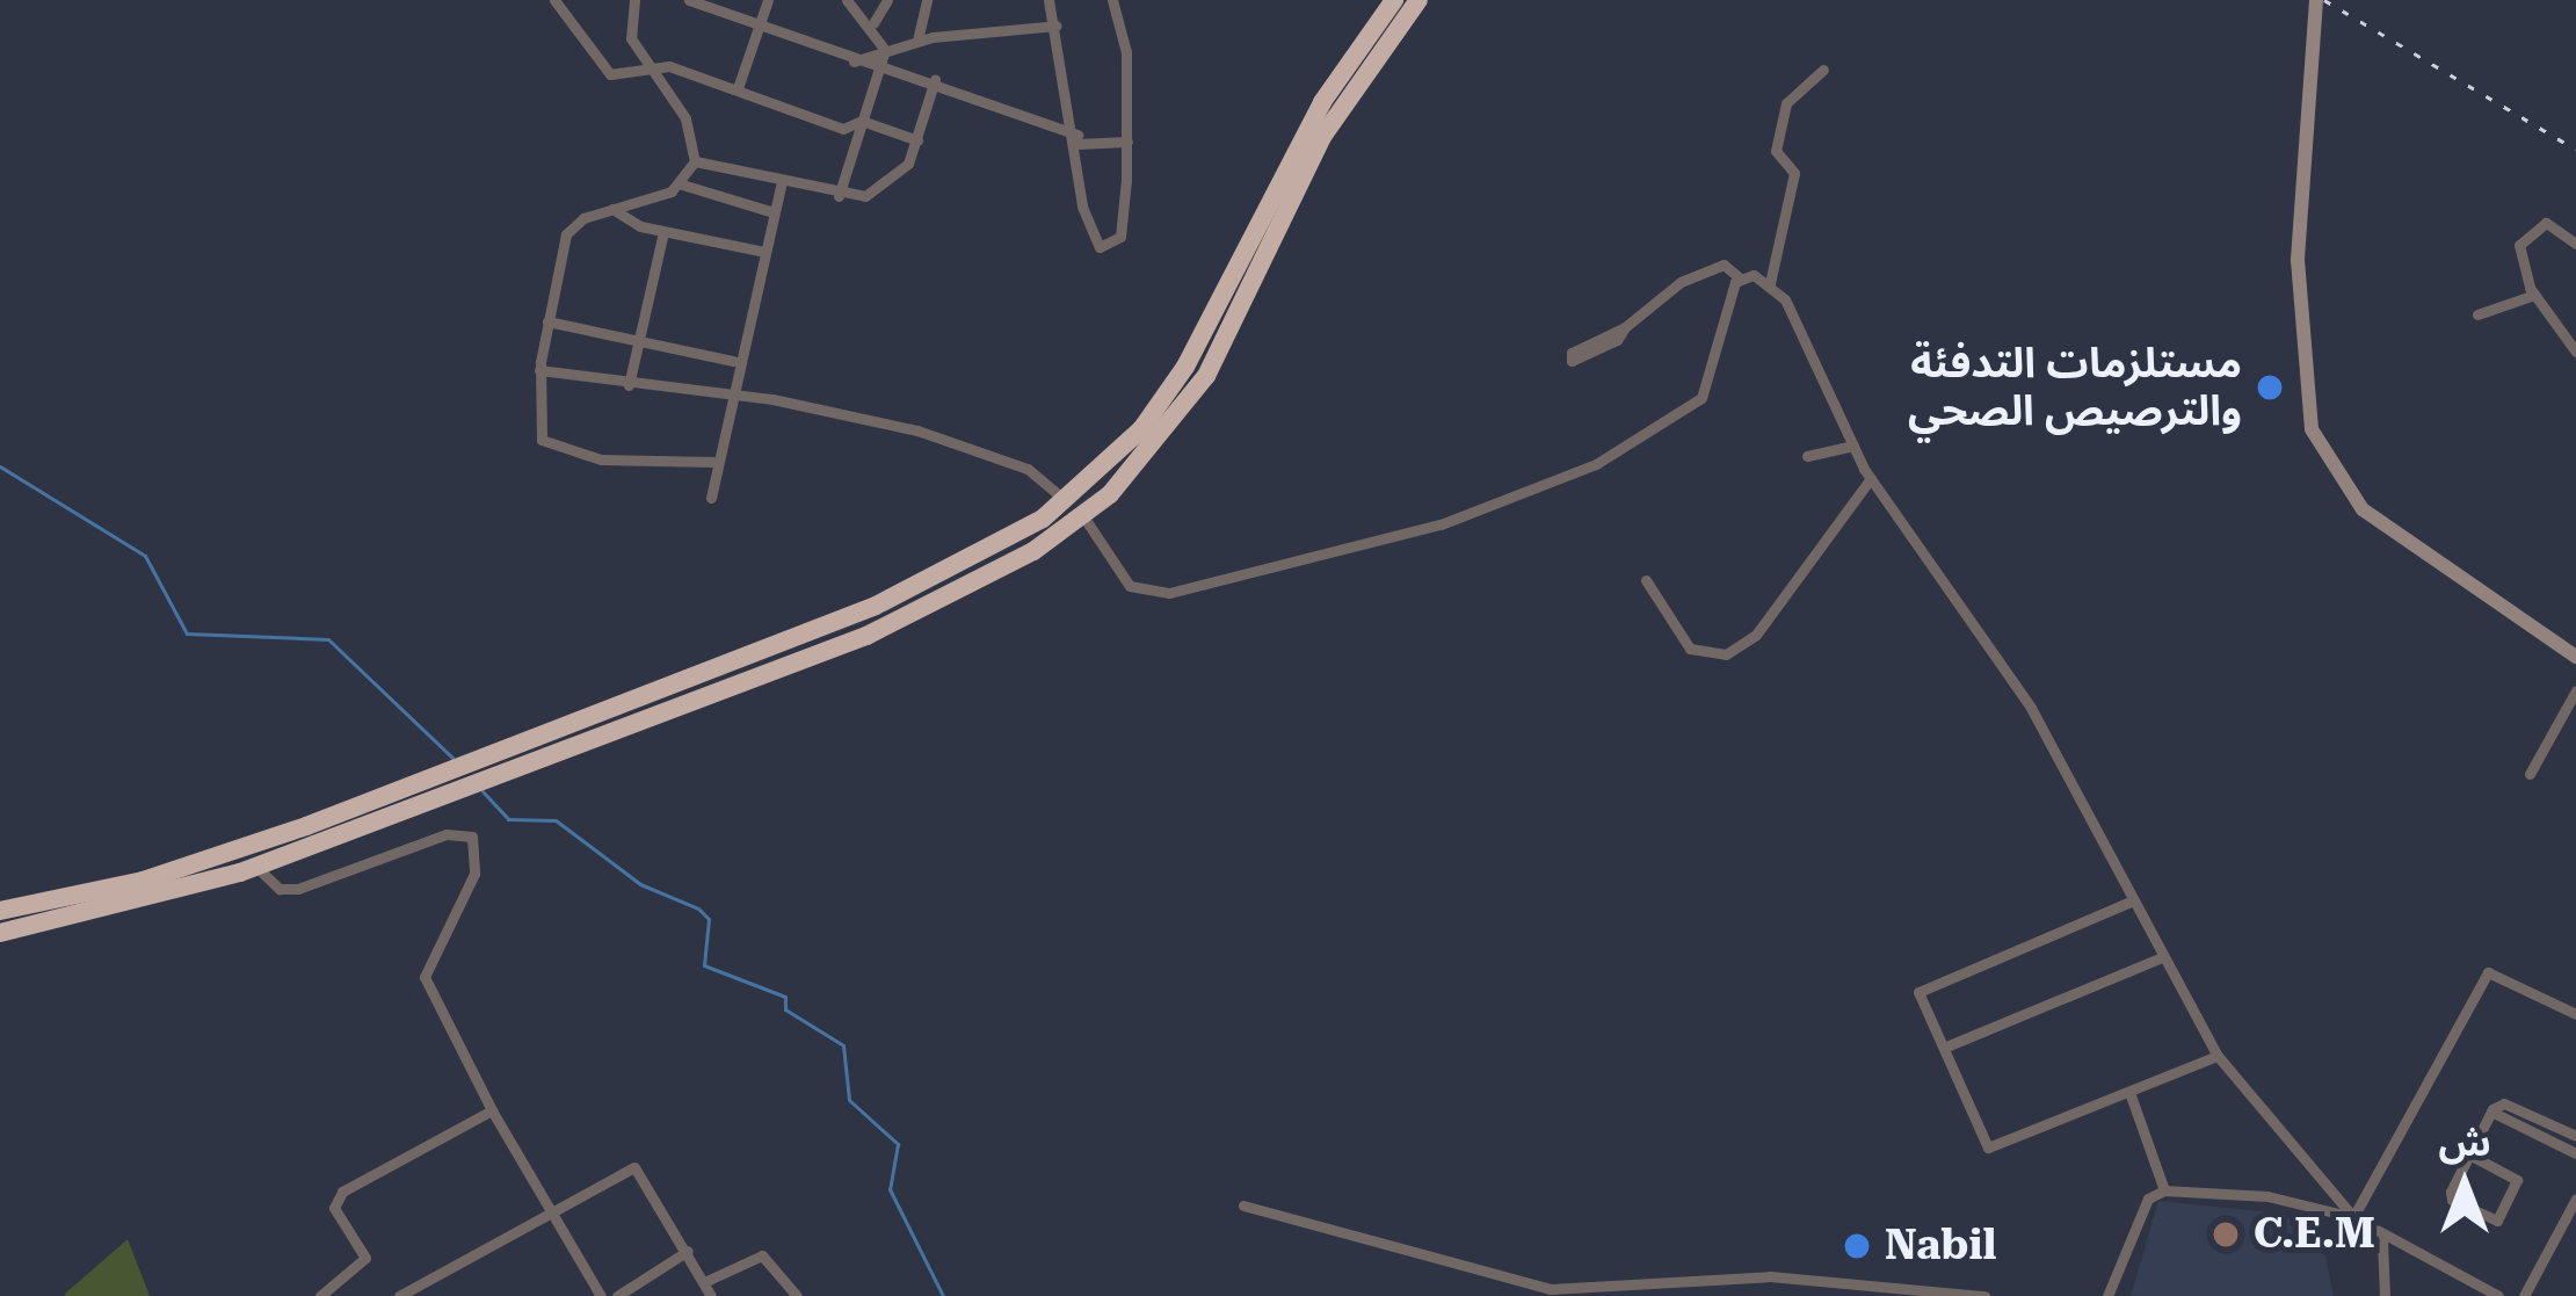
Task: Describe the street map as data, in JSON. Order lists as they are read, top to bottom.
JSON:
{
  "places": ["مستلزمات التدفئة والترصيص الصحي", "C.E.M", "Nabil"],
  "north": "top"
}
